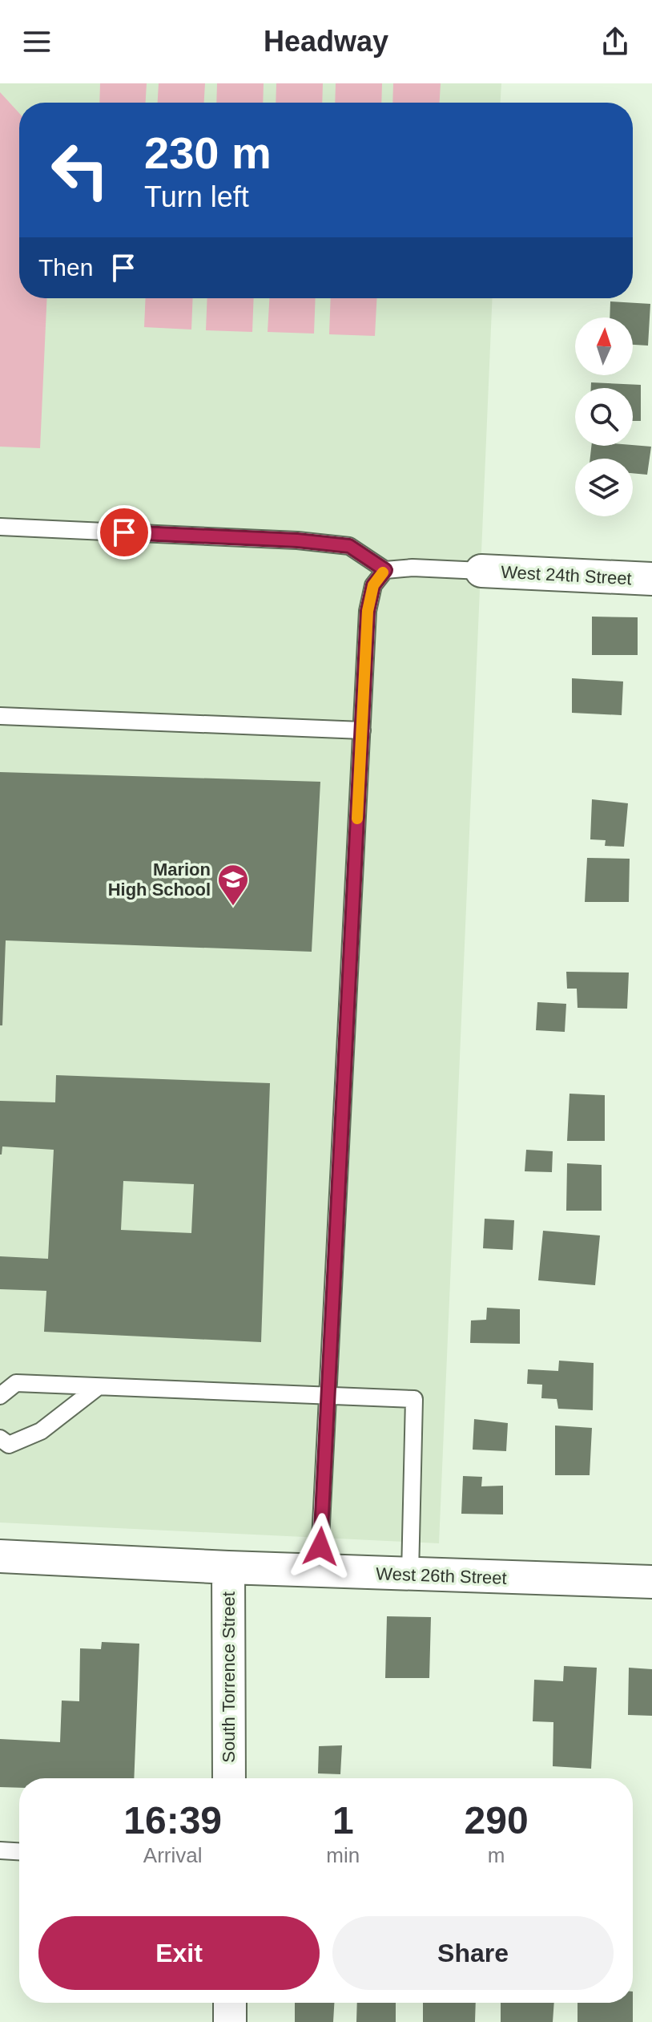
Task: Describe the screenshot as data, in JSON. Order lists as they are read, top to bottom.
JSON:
{
  "streets": {
    "street": ["West 24th Street", "West 26th Street", "South Torrence Street"]
  },
  "crossings": [
    ["West 26th Street", "South Torrence Street"]
  ],
  "places": {
    "school or university": ["Marion High School"]
  },
  "north": "top",
  "page": {
    "header": "Headway",
    "turn": ["230 m", "Turn left"],
    "then": "Then",
    "eta": [
      "16:39",
      "Arrival",
      "1",
      "min",
      "290",
      "m"
    ],
    "buttons": ["Exit", "Share"]
  }
}
